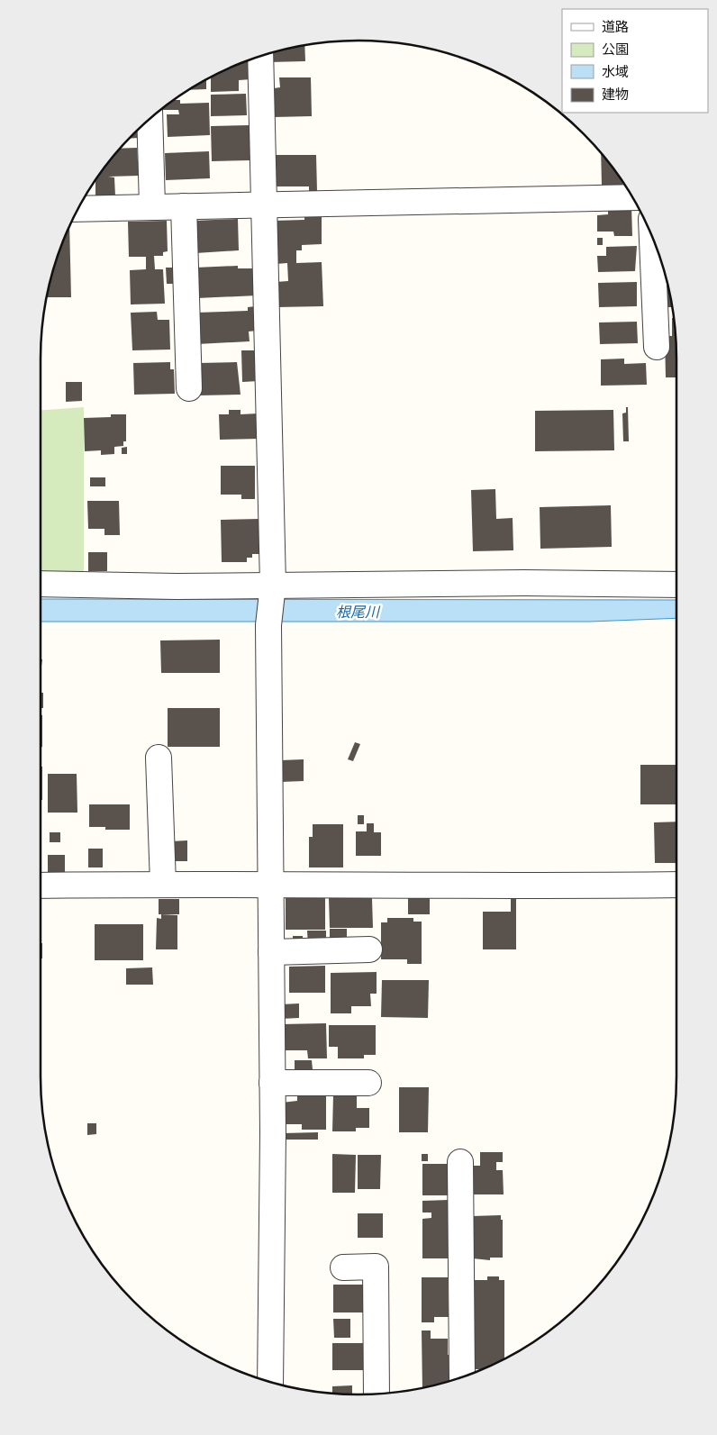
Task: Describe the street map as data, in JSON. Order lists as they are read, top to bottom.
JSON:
{
  "water": ["根尾川"],
  "legend": [
    "道路",
    "公園",
    "水域",
    "建物"
  ]
}
